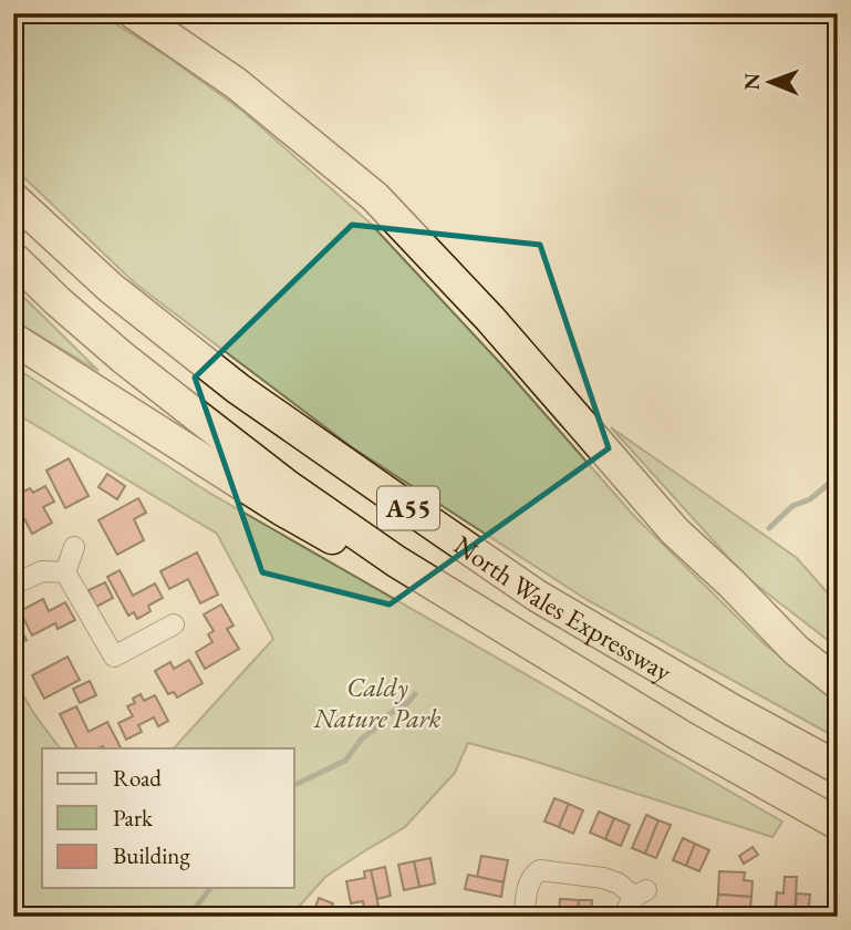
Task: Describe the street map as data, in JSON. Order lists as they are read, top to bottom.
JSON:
{
  "streets": {
    "highway": ["A55", "North Wales Expressway"]
  },
  "parks": ["Caldy Nature Park"],
  "legend": ["Road", "Park", "Building"],
  "north": "left"
}
